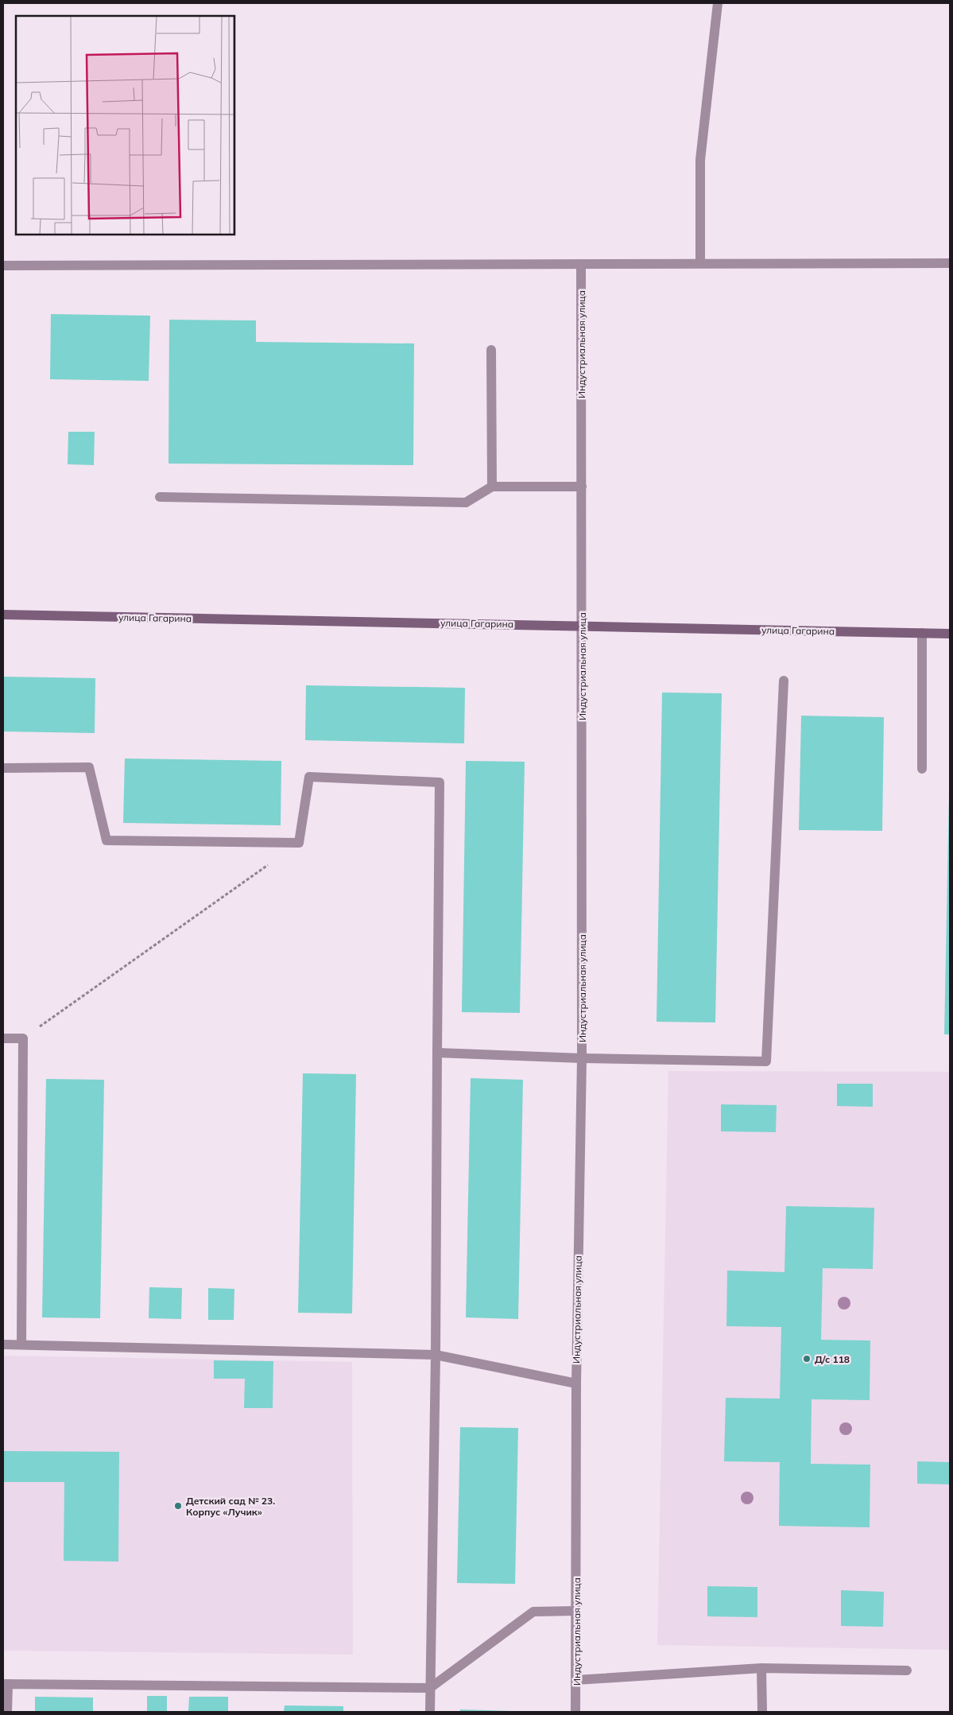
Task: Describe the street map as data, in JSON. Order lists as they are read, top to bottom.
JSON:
{
  "streets": {
    "main road": ["улица Гагарина"],
    "street": ["Индустриальная улица"]
  },
  "crossings": [
    ["Индустриальная улица", "улица Гагарина"]
  ],
  "places": ["Д/с 118", "Детский сад № 23. Корпус «Лучик»"]
}
